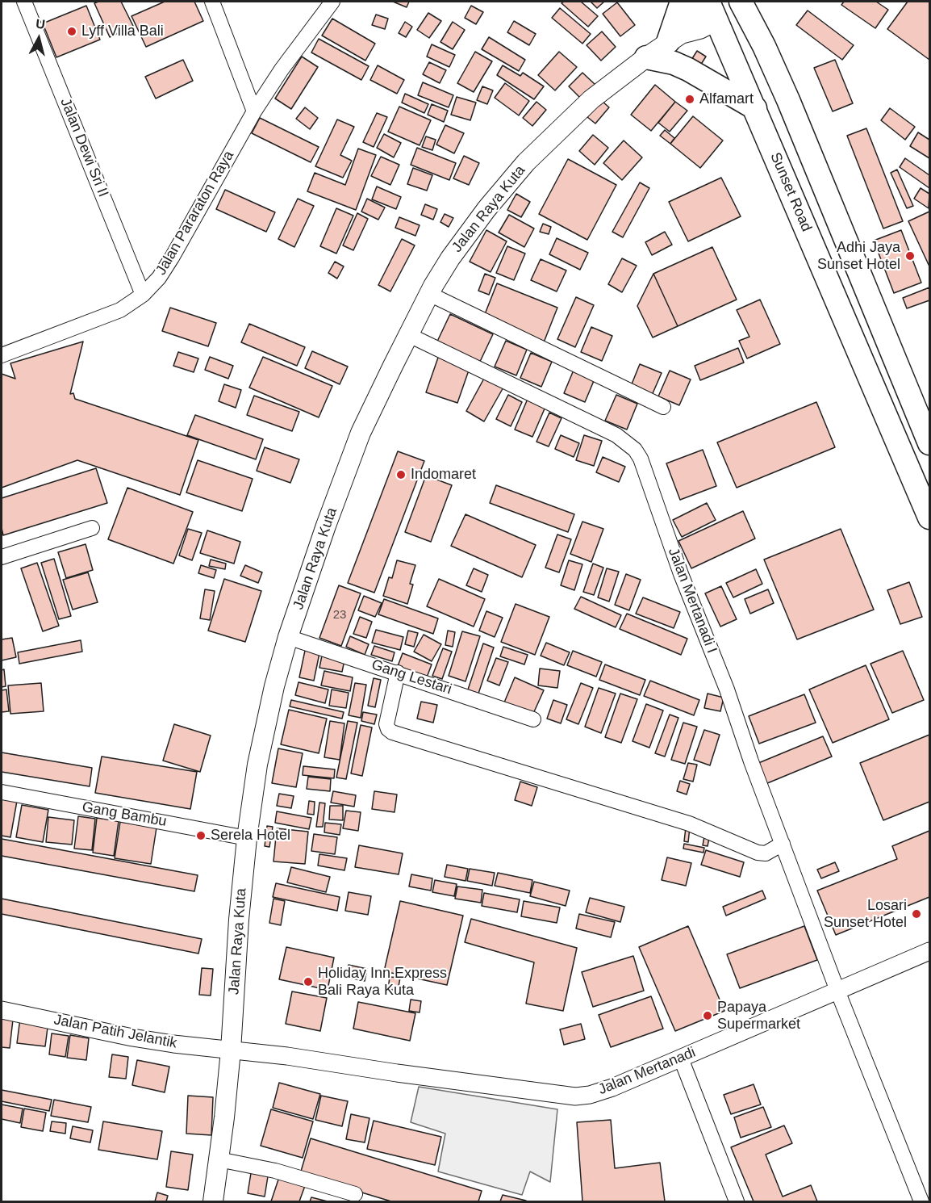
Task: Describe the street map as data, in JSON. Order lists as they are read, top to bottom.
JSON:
{
  "streets": {
    "highway": ["Sunset Road"],
    "main road": ["Jalan Raya Kuta"],
    "street": [
      "Jalan Dewi Sri II",
      "Jalan Pararaton Raya",
      "Jalan Mertanadi I",
      "Gang Lestari",
      "Gang Bambu",
      "Jalan Patih Jelantik",
      "Jalan Mertanadi"
    ]
  },
  "crossings": [
    ["Jalan Dewi Sri II", "Jalan Pararaton Raya"],
    ["Sunset Road", "Jalan Raya Kuta"],
    ["Jalan Raya Kuta", "Jalan Mertanadi I"],
    ["Jalan Raya Kuta", "Gang Lestari"],
    ["Jalan Raya Kuta", "Gang Bambu"],
    ["Jalan Raya Kuta", "Jalan Patih Jelantik"],
    ["Jalan Raya Kuta", "Jalan Mertanadi"],
    ["Jalan Mertanadi I", "Jalan Mertanadi"],
    ["Jalan Patih Jelantik", "Jalan Mertanadi"]
  ],
  "places": [
    "Lyff Villa Bali",
    "Alfamart",
    "Adhi Jaya Sunset Hotel",
    "Indomaret",
    "Serela Hotel",
    "Losari Sunset Hotel",
    "Holiday Inn Express Bali Raya Kuta",
    "Papaya Supermarket"
  ],
  "house_numbers": ["23"],
  "north": "top"
}
